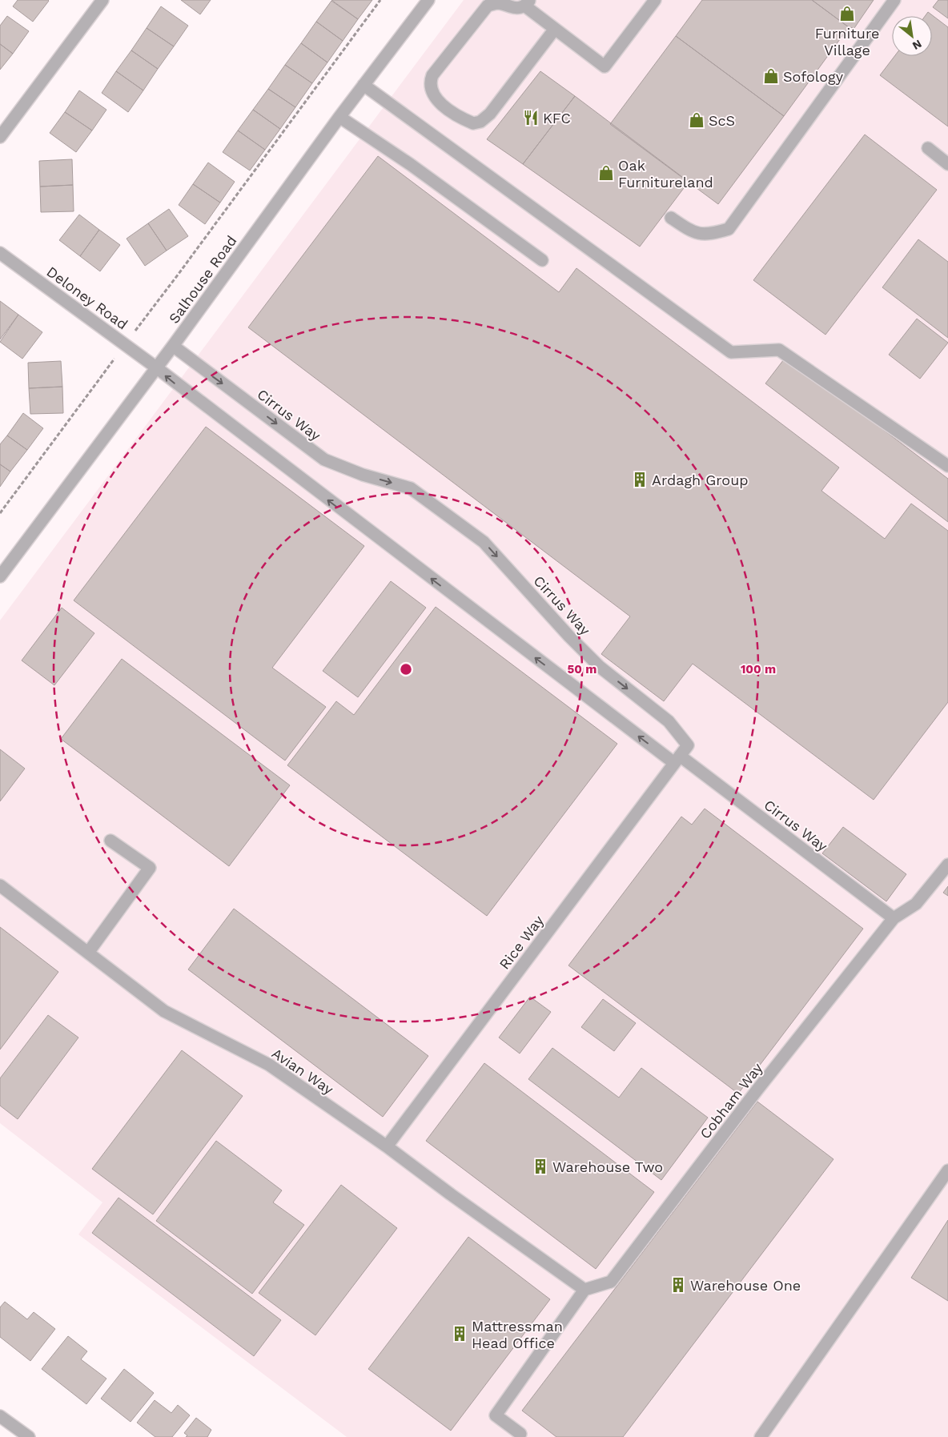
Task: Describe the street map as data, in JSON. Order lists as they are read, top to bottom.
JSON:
{
  "streets": {
    "street": [
      "Salhouse Road",
      "Deloney Road",
      "Cirrus Way",
      "Rice Way",
      "Avian Way",
      "Cobham Way"
    ]
  },
  "crossings": [
    ["Salhouse Road", "Deloney Road"],
    ["Salhouse Road", "Cirrus Way"],
    ["Deloney Road", "Cirrus Way"],
    ["Deloney Road", "Rice Way"],
    ["Cirrus Way", "Rice Way"],
    ["Cirrus Way", "Cobham Way"],
    ["Rice Way", "Avian Way"],
    ["Avian Way", "Cobham Way"]
  ],
  "one_way": ["Deloney Road", "Cirrus Way"],
  "places": {
    "shop": [
      "Furniture Village",
      "Sofology",
      "ScS",
      "Oak Furnitureland"
    ],
    "restaurant": ["KFC"],
    "building": [
      "Ardagh Group",
      "Warehouse Two",
      "Warehouse One",
      "Mattressman Head Office"
    ]
  },
  "north": "bottom right",
  "rings": ["50 m", "100 m"]
}
